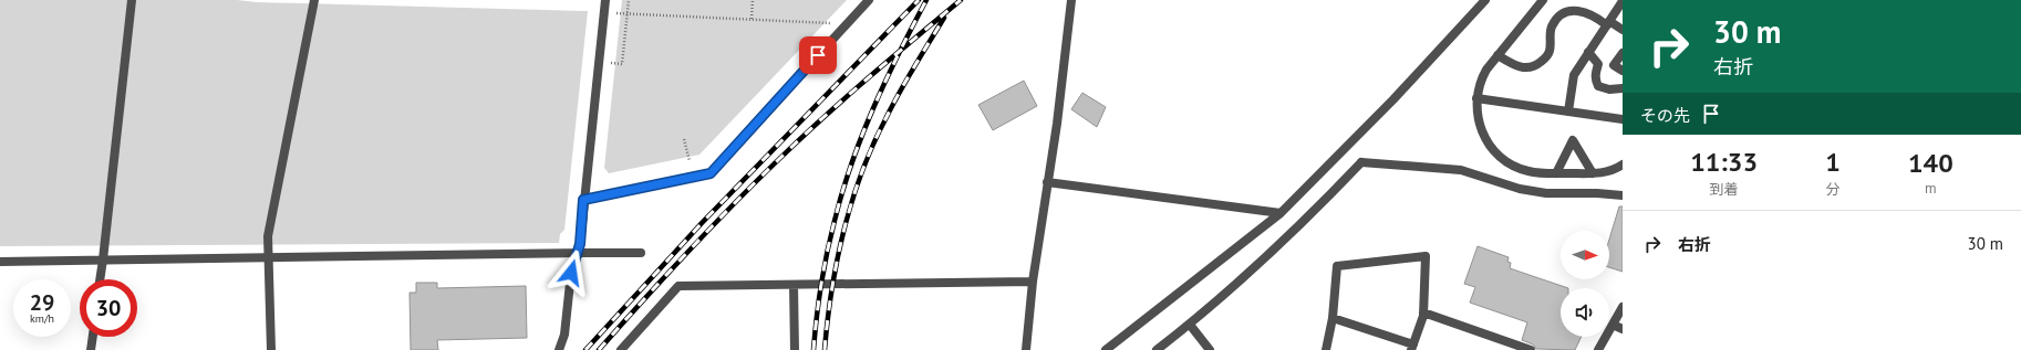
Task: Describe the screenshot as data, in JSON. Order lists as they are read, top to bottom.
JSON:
{
  "north": "right",
  "page": {
    "turn": ["30 m", "右折"],
    "then": "その先",
    "eta": [
      "11:33",
      "到着",
      "1",
      "分",
      "140",
      "m"
    ],
    "list": [
      {
        "name": "右折",
        "value": "30 m"
      }
    ],
    "speed": "29 km/h",
    "limit": "30"
  }
}
